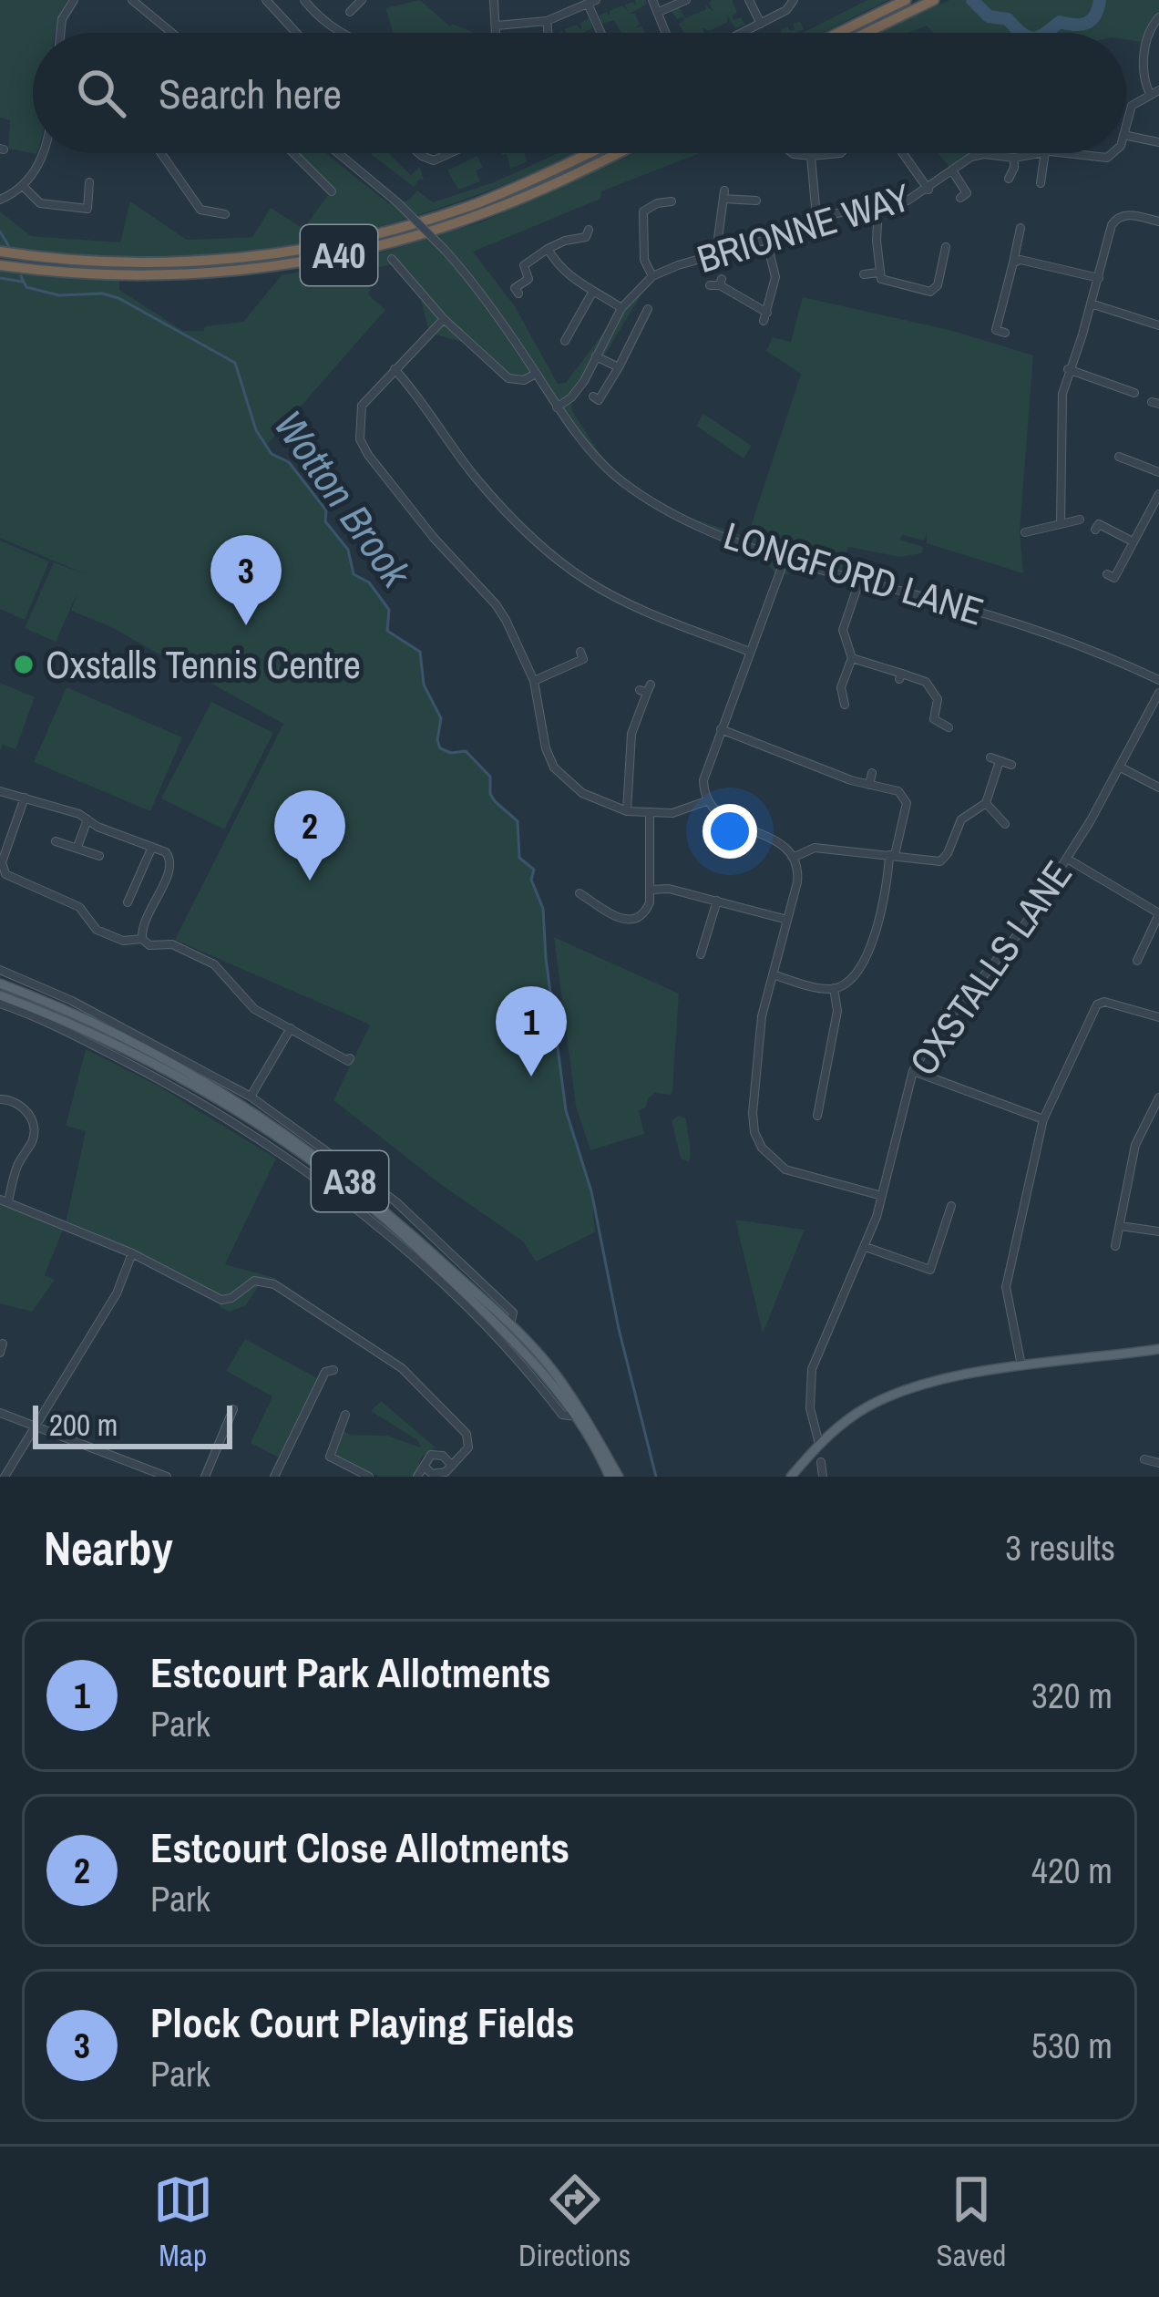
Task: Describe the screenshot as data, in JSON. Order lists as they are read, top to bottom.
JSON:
{
  "streets": {
    "highway": ["A40"],
    "main road": ["A38"],
    "street": ["BRIONNE WAY", "LONGFORD LANE", "OXSTALLS LANE"]
  },
  "crossings": [
    ["BRIONNE WAY", "LONGFORD LANE"]
  ],
  "water": ["Wotton Brook"],
  "places": ["Oxstalls Tennis Centre"],
  "scale_bar": "200 m",
  "page": {
    "search": "Search here",
    "pins": ["3", "2", "1"],
    "scale": "200 m",
    "heading": ["Nearby", "3 results"],
    "list": [
      {
        "mark": "1",
        "name": "Estcourt Park Allotments",
        "note": "Park",
        "value": "320 m"
      },
      {
        "mark": "2",
        "name": "Estcourt Close Allotments",
        "note": "Park",
        "value": "420 m"
      },
      {
        "mark": "3",
        "name": "Plock Court Playing Fields",
        "note": "Park",
        "value": "530 m"
      }
    ],
    "nav": ["Map", "Directions", "Saved"]
  }
}
